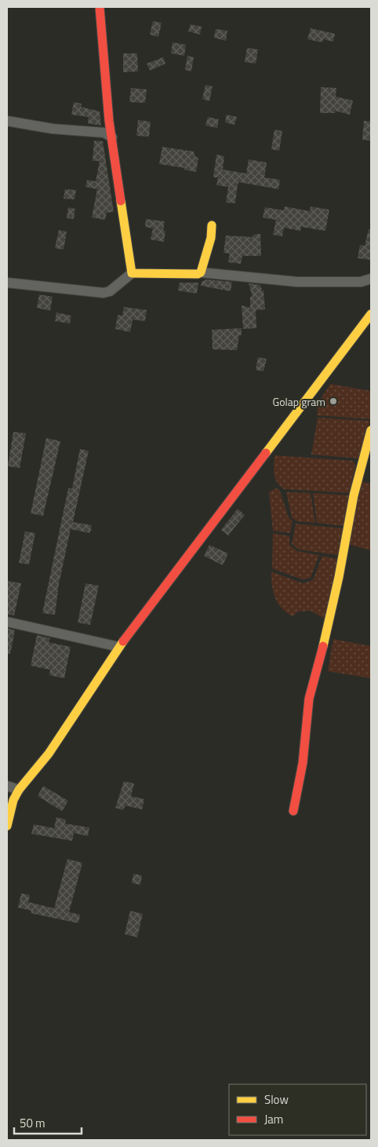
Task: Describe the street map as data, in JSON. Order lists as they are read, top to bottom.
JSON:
{
  "places": ["Golap gram"],
  "legend": ["Slow", "Jam"],
  "scale_bar": "50 m"
}
